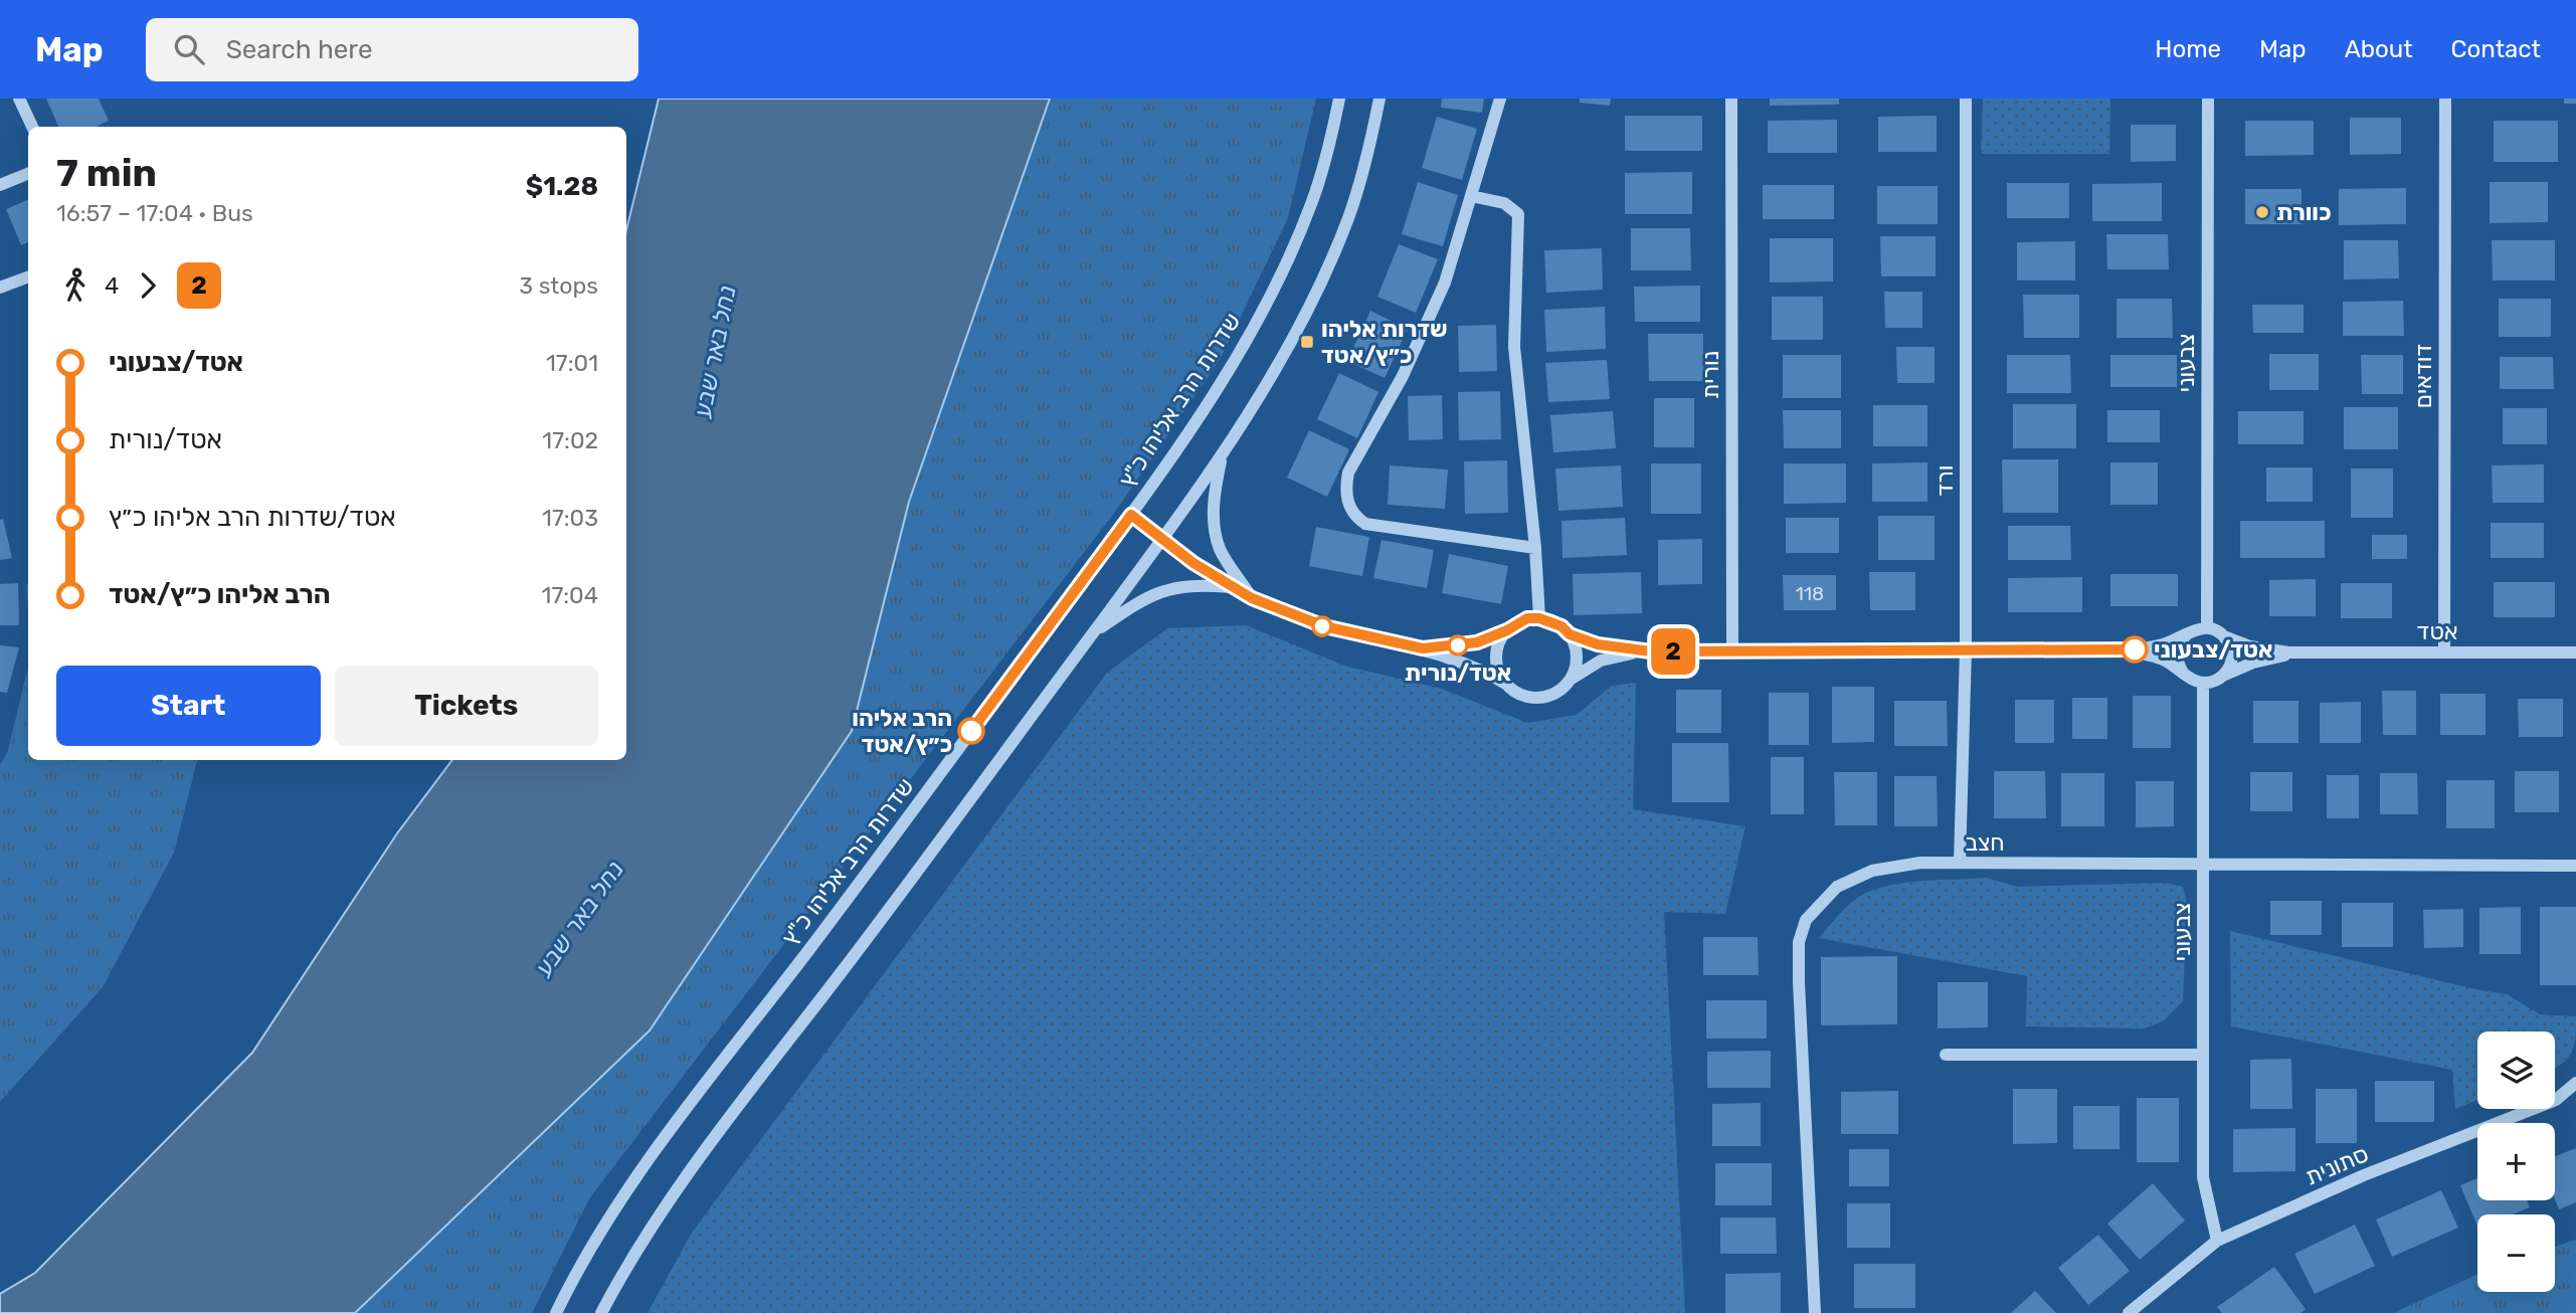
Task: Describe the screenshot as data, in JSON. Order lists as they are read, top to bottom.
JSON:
{
  "streets": {
    "street": [
      "צבעוני",
      "נורית",
      "דודאים",
      "שדרות הרב אליהו כ\"ץ",
      "ורד",
      "אטד",
      "חצב",
      "סתונית"
    ]
  },
  "crossings": [
    ["צבעוני", "אטד"],
    ["צבעוני", "חצב"],
    ["צבעוני", "סתונית"],
    ["דודאים", "אטד"],
    ["ורד", "חצב"]
  ],
  "water": ["נחל באר שבע"],
  "places": {
    "other": [
      "כוורת",
      "אטד/נורית",
      "אטד/צבעוני",
      "הרב אליהו כ״ץ/אטד"
    ],
    "transit": ["שדרות אליהו כ״ץ/אטד"]
  },
  "lines": ["bus line 2"],
  "house_numbers": ["118"],
  "page": {
    "header": "Map",
    "search": "Search here",
    "nav": [
      "Home",
      "Map",
      "About",
      "Contact"
    ],
    "on_map": "2",
    "heading": ["7 min", "16:57 – 17:04 · Bus", "$1.28"],
    "legs": ["4", "2", "3 stops"],
    "list": [
      {
        "name": "אטד/צבעוני",
        "value": "17:01"
      },
      {
        "name": "אטד/נורית",
        "value": "17:02"
      },
      {
        "name": "אטד/שדרות הרב אליהו כ״ץ",
        "value": "17:03"
      },
      {
        "name": "הרב אליהו כ״ץ/אטד",
        "value": "17:04"
      }
    ],
    "buttons": ["Start", "Tickets"],
    "map_buttons": ["+", "−"]
  }
}
